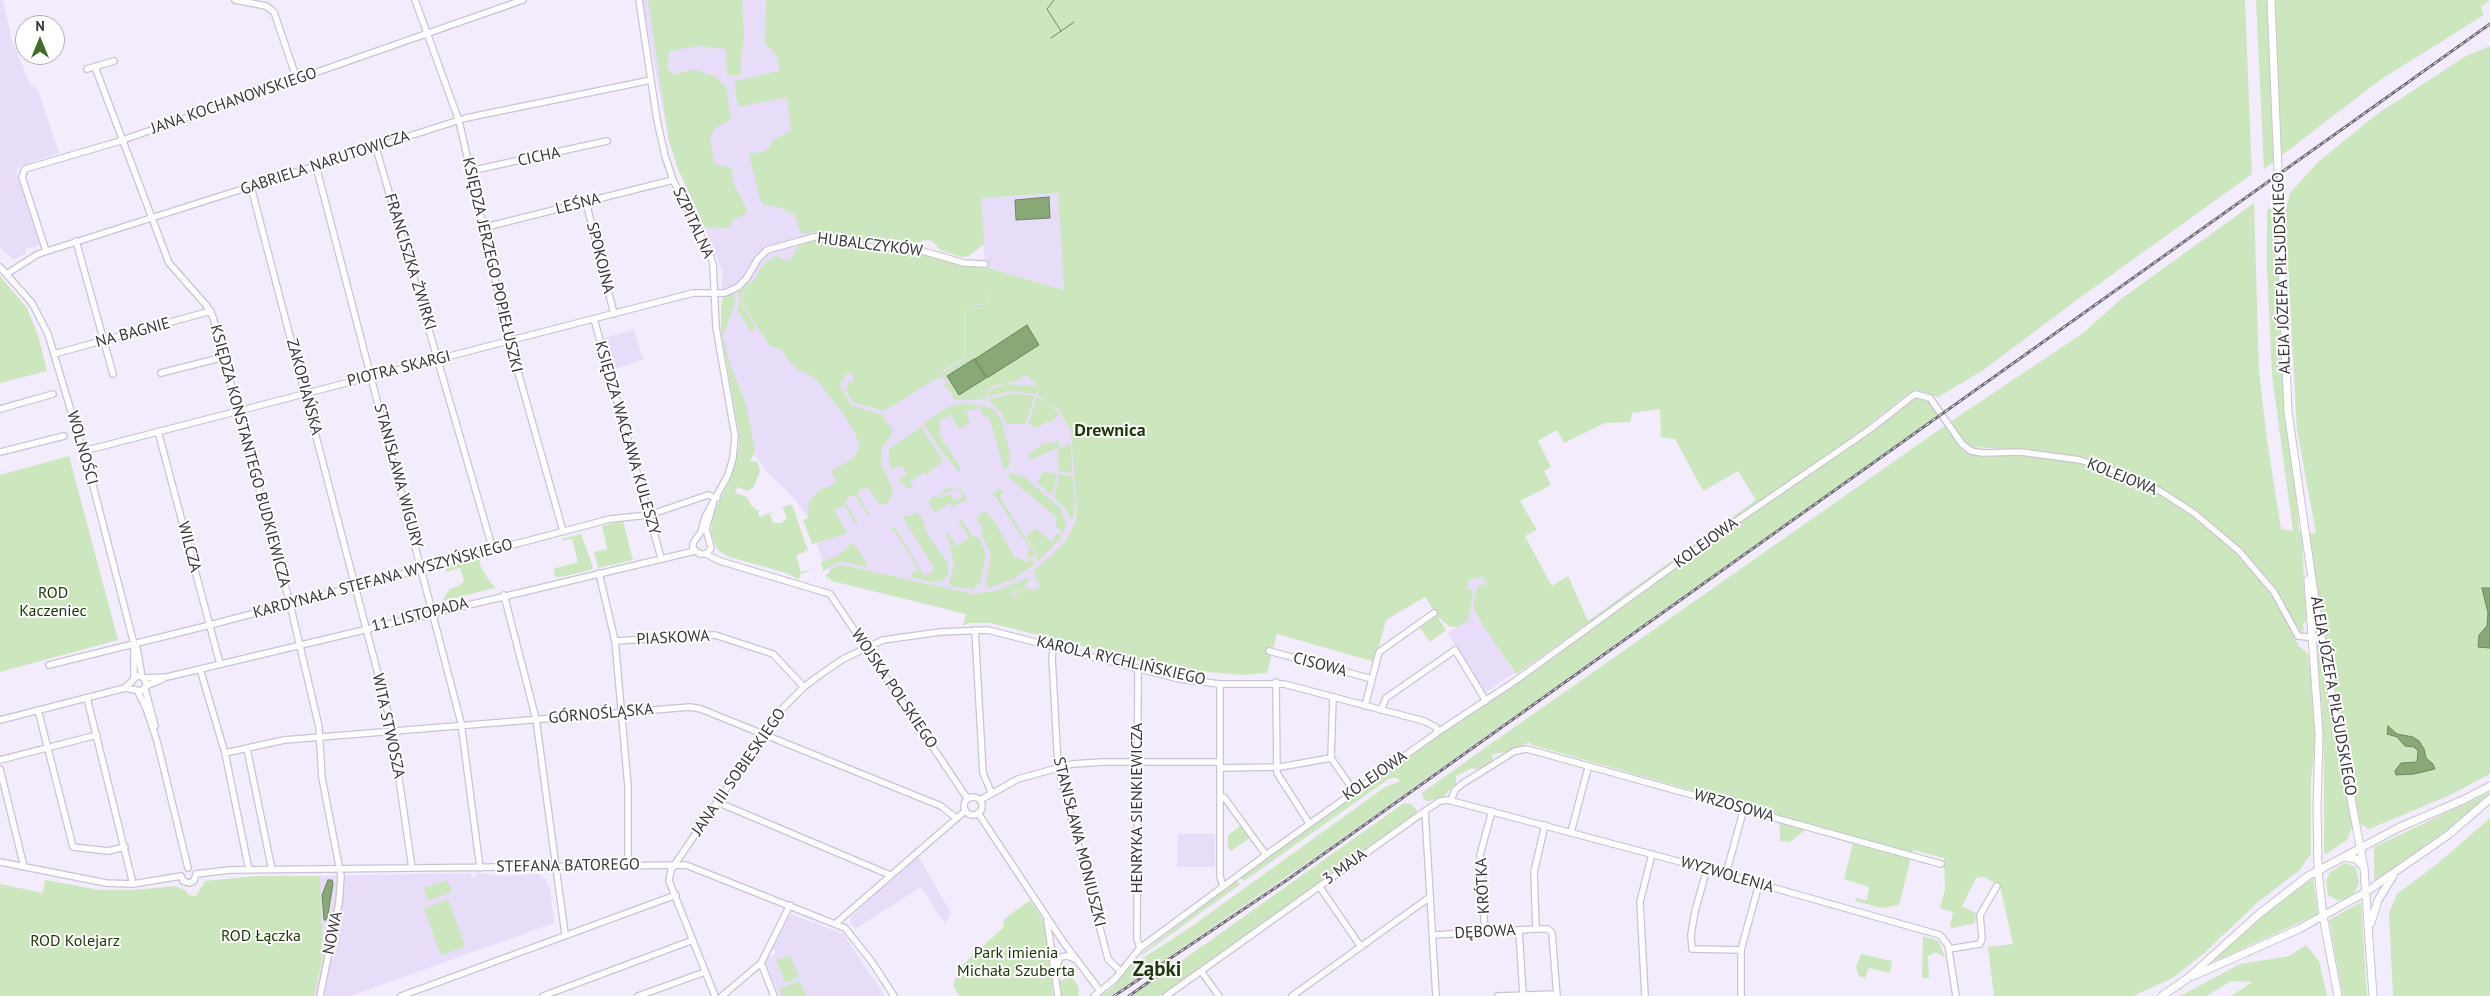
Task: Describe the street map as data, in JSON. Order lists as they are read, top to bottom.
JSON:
{
  "streets": {
    "main road": ["ALEJA JÓZEFA PIŁSUDSKIEGO"],
    "street": [
      "JANA KOCHANOWSKIEGO",
      "CICHA",
      "GABRIELA NARUTOWICZA",
      "LEŚNA",
      "SZPITALNA",
      "HUBALCZYKÓW",
      "SPOKOJNA",
      "FRANCISZKA ŻWIRKI",
      "KSIĘDZA JERZEGO POPIEŁUSZKI",
      "NA BAGNIE",
      "PIOTRA SKARGI",
      "ZAKOPIAŃSKA",
      "KSIĘDZA WACŁAWA KULESZY",
      "WOLNOŚCI",
      "KSIĘDZA KONSTANTEGO BUDKIEWICZA",
      "STANISŁAWA WIGURY",
      "KOLEJOWA",
      "WILCZA",
      "KARDYNAŁA STEFANA WYSZYŃSKIEGO",
      "11 LISTOPADA",
      "PIASKOWA",
      "KAROLA RYCHLIŃSKIEGO",
      "CISOWA",
      "WOJSKA POLSKIEGO",
      "GÓRNOŚLĄSKA",
      "WITA STWOSZA",
      "JANA III SOBIESKIEGO",
      "WRZOSOWA",
      "HENRYKA SIENKIEWICZA",
      "STANISŁAWA MONIUSZKI",
      "STEFANA BATOREGO",
      "3 MAJA",
      "WYZWOLENIA",
      "KRÓTKA",
      "DĘBOWA",
      "NOWA"
    ]
  },
  "crossings": [
    ["JANA KOCHANOWSKIEGO", "GABRIELA NARUTOWICZA"],
    ["JANA KOCHANOWSKIEGO", "KSIĘDZA JERZEGO POPIEŁUSZKI"],
    ["JANA KOCHANOWSKIEGO", "KSIĘDZA KONSTANTEGO BUDKIEWICZA"],
    ["CICHA", "KSIĘDZA JERZEGO POPIEŁUSZKI"],
    ["GABRIELA NARUTOWICZA", "SZPITALNA"],
    ["GABRIELA NARUTOWICZA", "FRANCISZKA ŻWIRKI"],
    ["GABRIELA NARUTOWICZA", "KSIĘDZA JERZEGO POPIEŁUSZKI"],
    ["GABRIELA NARUTOWICZA", "ZAKOPIAŃSKA"],
    ["GABRIELA NARUTOWICZA", "WOLNOŚCI"],
    ["GABRIELA NARUTOWICZA", "KSIĘDZA KONSTANTEGO BUDKIEWICZA"],
    ["GABRIELA NARUTOWICZA", "STANISŁAWA WIGURY"],
    ["LEŚNA", "SZPITALNA"],
    ["LEŚNA", "SPOKOJNA"],
    ["LEŚNA", "KSIĘDZA JERZEGO POPIEŁUSZKI"],
    ["SZPITALNA", "HUBALCZYKÓW"],
    ["SZPITALNA", "PIOTRA SKARGI"],
    ["SZPITALNA", "KARDYNAŁA STEFANA WYSZYŃSKIEGO"],
    ["SZPITALNA", "11 LISTOPADA"],
    ["HUBALCZYKÓW", "PIOTRA SKARGI"],
    ["SPOKOJNA", "PIOTRA SKARGI"],
    ["FRANCISZKA ŻWIRKI", "PIOTRA SKARGI"],
    ["FRANCISZKA ŻWIRKI", "KARDYNAŁA STEFANA WYSZYŃSKIEGO"],
    ["KSIĘDZA JERZEGO POPIEŁUSZKI", "PIOTRA SKARGI"],
    ["KSIĘDZA JERZEGO POPIEŁUSZKI", "KARDYNAŁA STEFANA WYSZYŃSKIEGO"],
    ["ALEJA JÓZEFA PIŁSUDSKIEGO", "KOLEJOWA"],
    ["NA BAGNIE", "WOLNOŚCI"],
    ["NA BAGNIE", "KSIĘDZA KONSTANTEGO BUDKIEWICZA"],
    ["PIOTRA SKARGI", "ZAKOPIAŃSKA"],
    ["PIOTRA SKARGI", "KSIĘDZA WACŁAWA KULESZY"],
    ["PIOTRA SKARGI", "WOLNOŚCI"],
    ["PIOTRA SKARGI", "KSIĘDZA KONSTANTEGO BUDKIEWICZA"],
    ["PIOTRA SKARGI", "STANISŁAWA WIGURY"],
    ["PIOTRA SKARGI", "WILCZA"],
    ["ZAKOPIAŃSKA", "KARDYNAŁA STEFANA WYSZYŃSKIEGO"],
    ["ZAKOPIAŃSKA", "WITA STWOSZA"],
    ["KSIĘDZA WACŁAWA KULESZY", "KARDYNAŁA STEFANA WYSZYŃSKIEGO"],
    ["KSIĘDZA WACŁAWA KULESZY", "11 LISTOPADA"],
    ["WOLNOŚCI", "KARDYNAŁA STEFANA WYSZYŃSKIEGO"],
    ["WOLNOŚCI", "11 LISTOPADA"],
    ["KSIĘDZA KONSTANTEGO BUDKIEWICZA", "KARDYNAŁA STEFANA WYSZYŃSKIEGO"],
    ["KSIĘDZA KONSTANTEGO BUDKIEWICZA", "11 LISTOPADA"],
    ["KSIĘDZA KONSTANTEGO BUDKIEWICZA", "GÓRNOŚLĄSKA"],
    ["KSIĘDZA KONSTANTEGO BUDKIEWICZA", "NOWA"],
    ["STANISŁAWA WIGURY", "KARDYNAŁA STEFANA WYSZYŃSKIEGO"],
    ["STANISŁAWA WIGURY", "11 LISTOPADA"],
    ["STANISŁAWA WIGURY", "GÓRNOŚLĄSKA"],
    ["STANISŁAWA WIGURY", "STEFANA BATOREGO"],
    ["KOLEJOWA", "KAROLA RYCHLIŃSKIEGO"],
    ["KOLEJOWA", "HENRYKA SIENKIEWICZA"],
    ["KOLEJOWA", "STANISŁAWA MONIUSZKI"],
    ["WILCZA", "KARDYNAŁA STEFANA WYSZYŃSKIEGO"],
    ["WILCZA", "11 LISTOPADA"],
    ["KARDYNAŁA STEFANA WYSZYŃSKIEGO", "WITA STWOSZA"],
    ["11 LISTOPADA", "WITA STWOSZA"],
    ["PIASKOWA", "JANA III SOBIESKIEGO"],
    ["KAROLA RYCHLIŃSKIEGO", "JANA III SOBIESKIEGO"],
    ["KAROLA RYCHLIŃSKIEGO", "HENRYKA SIENKIEWICZA"],
    ["KAROLA RYCHLIŃSKIEGO", "STANISŁAWA MONIUSZKI"],
    ["WOJSKA POLSKIEGO", "JANA III SOBIESKIEGO"],
    ["GÓRNOŚLĄSKA", "WITA STWOSZA"],
    ["GÓRNOŚLĄSKA", "JANA III SOBIESKIEGO"],
    ["GÓRNOŚLĄSKA", "NOWA"],
    ["WITA STWOSZA", "STEFANA BATOREGO"],
    ["JANA III SOBIESKIEGO", "STEFANA BATOREGO"],
    ["WRZOSOWA", "3 MAJA"],
    ["STEFANA BATOREGO", "NOWA"],
    ["3 MAJA", "WYZWOLENIA"],
    ["WYZWOLENIA", "KRÓTKA"],
    ["KRÓTKA", "DĘBOWA"]
  ],
  "districts": ["Drewnica", "Ząbki"],
  "parks": [
    "ROD Kaczeniec",
    "ROD Łączka",
    "ROD Kolejarz",
    "Park imienia Michała Szuberta"
  ],
  "north": "top"
}
